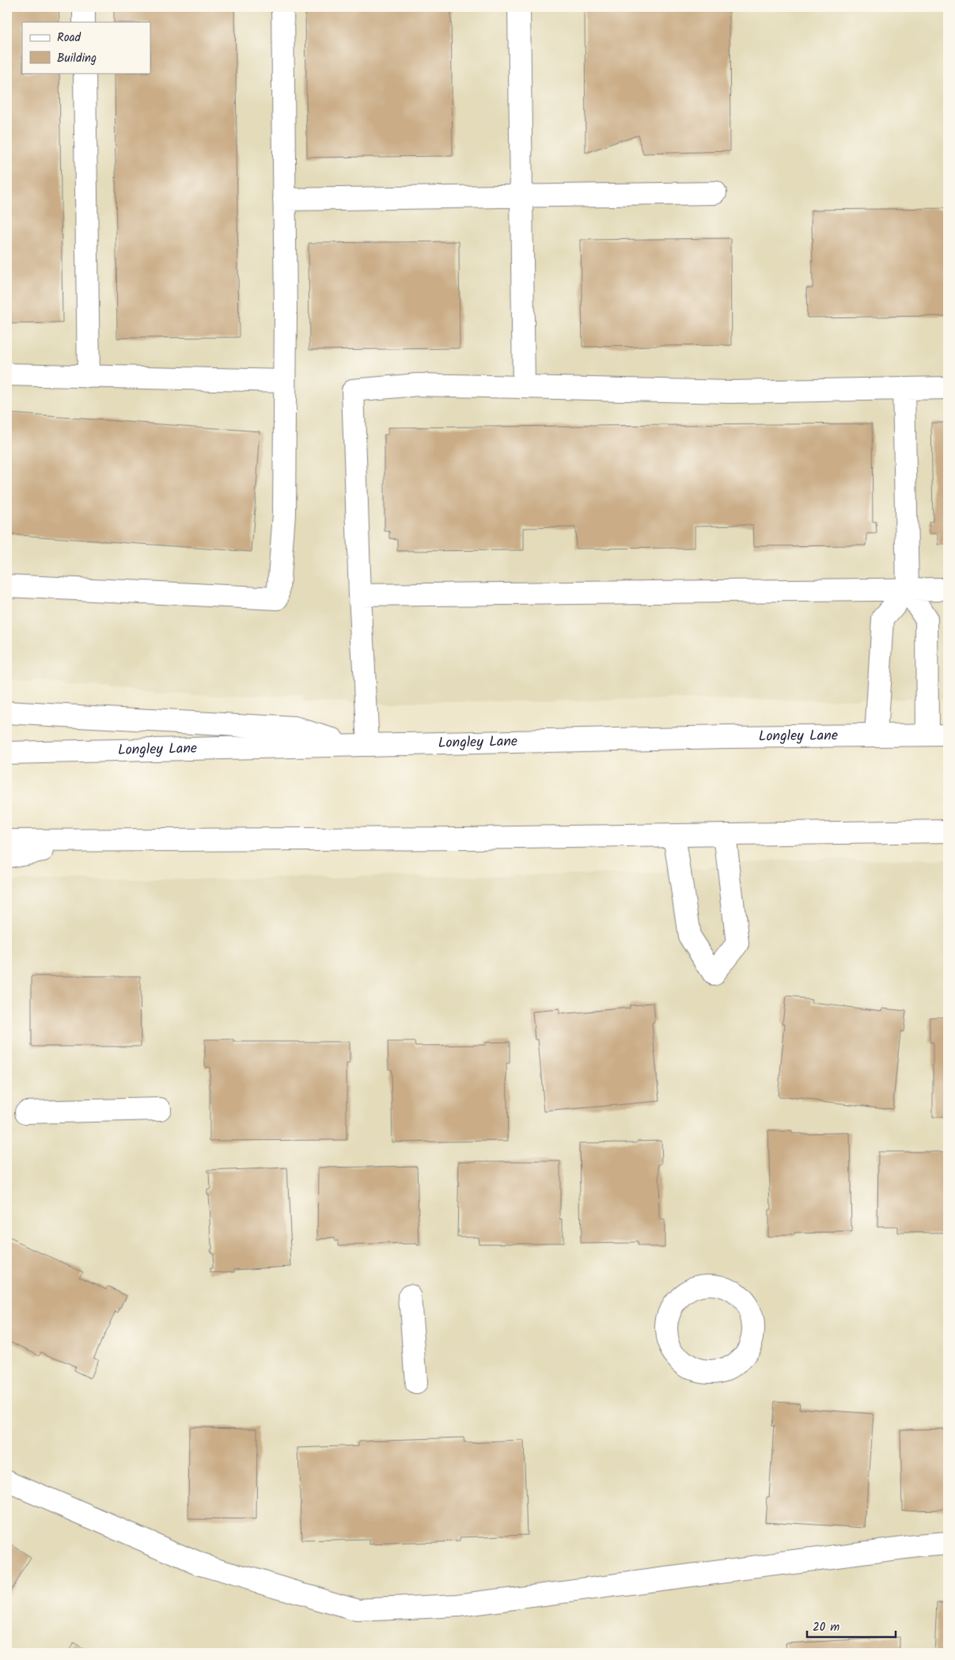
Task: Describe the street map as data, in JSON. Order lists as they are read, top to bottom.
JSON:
{
  "streets": {
    "main road": ["Longley Lane"]
  },
  "legend": ["Road", "Building"],
  "scale_bar": "20 m"
}
